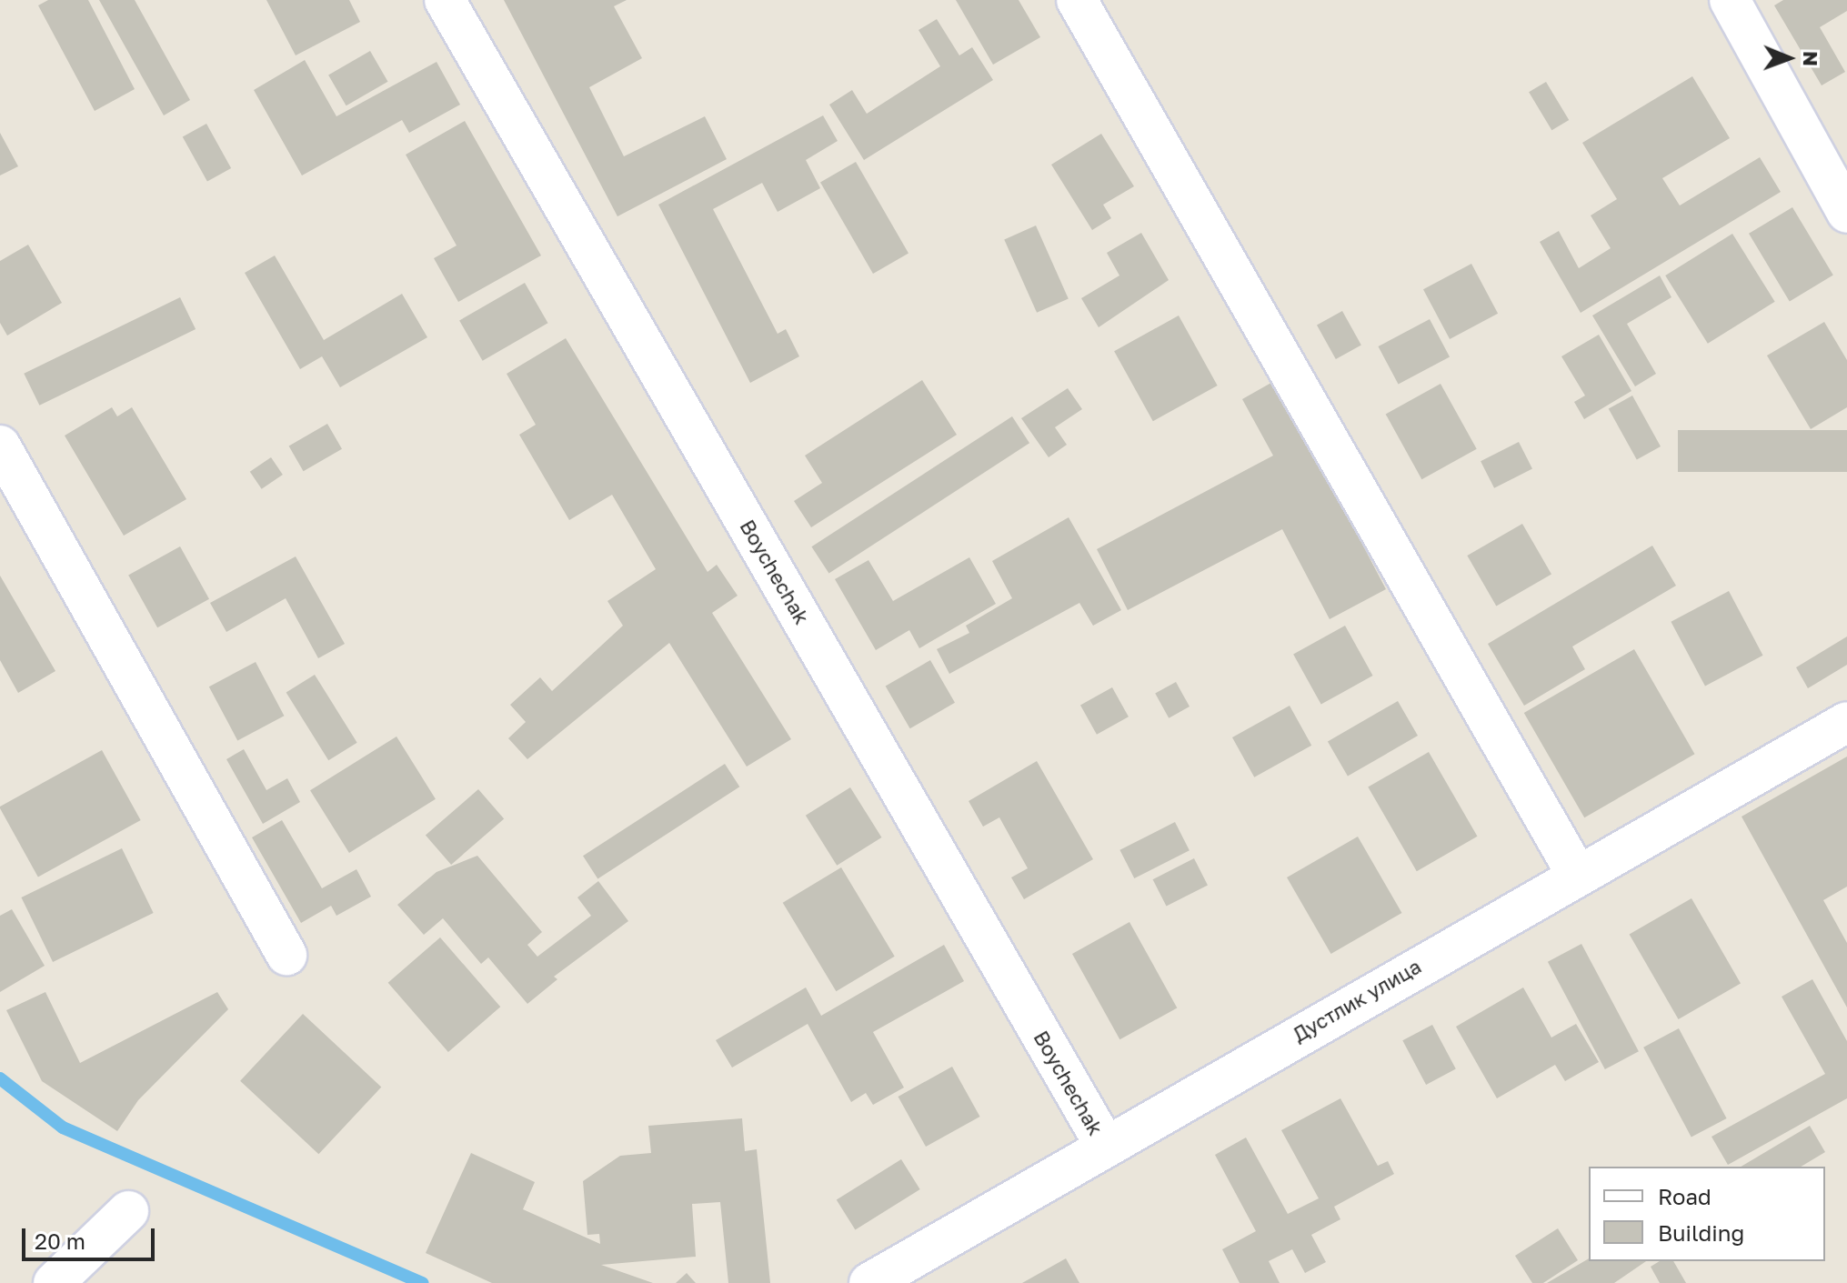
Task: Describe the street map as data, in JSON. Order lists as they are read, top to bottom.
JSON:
{
  "streets": {
    "street": ["Boychechak", "Дустлик улица"]
  },
  "crossings": [
    ["Boychechak", "Дустлик улица"]
  ],
  "legend": ["Road", "Building"],
  "scale_bar": "20 m",
  "north": "right"
}
